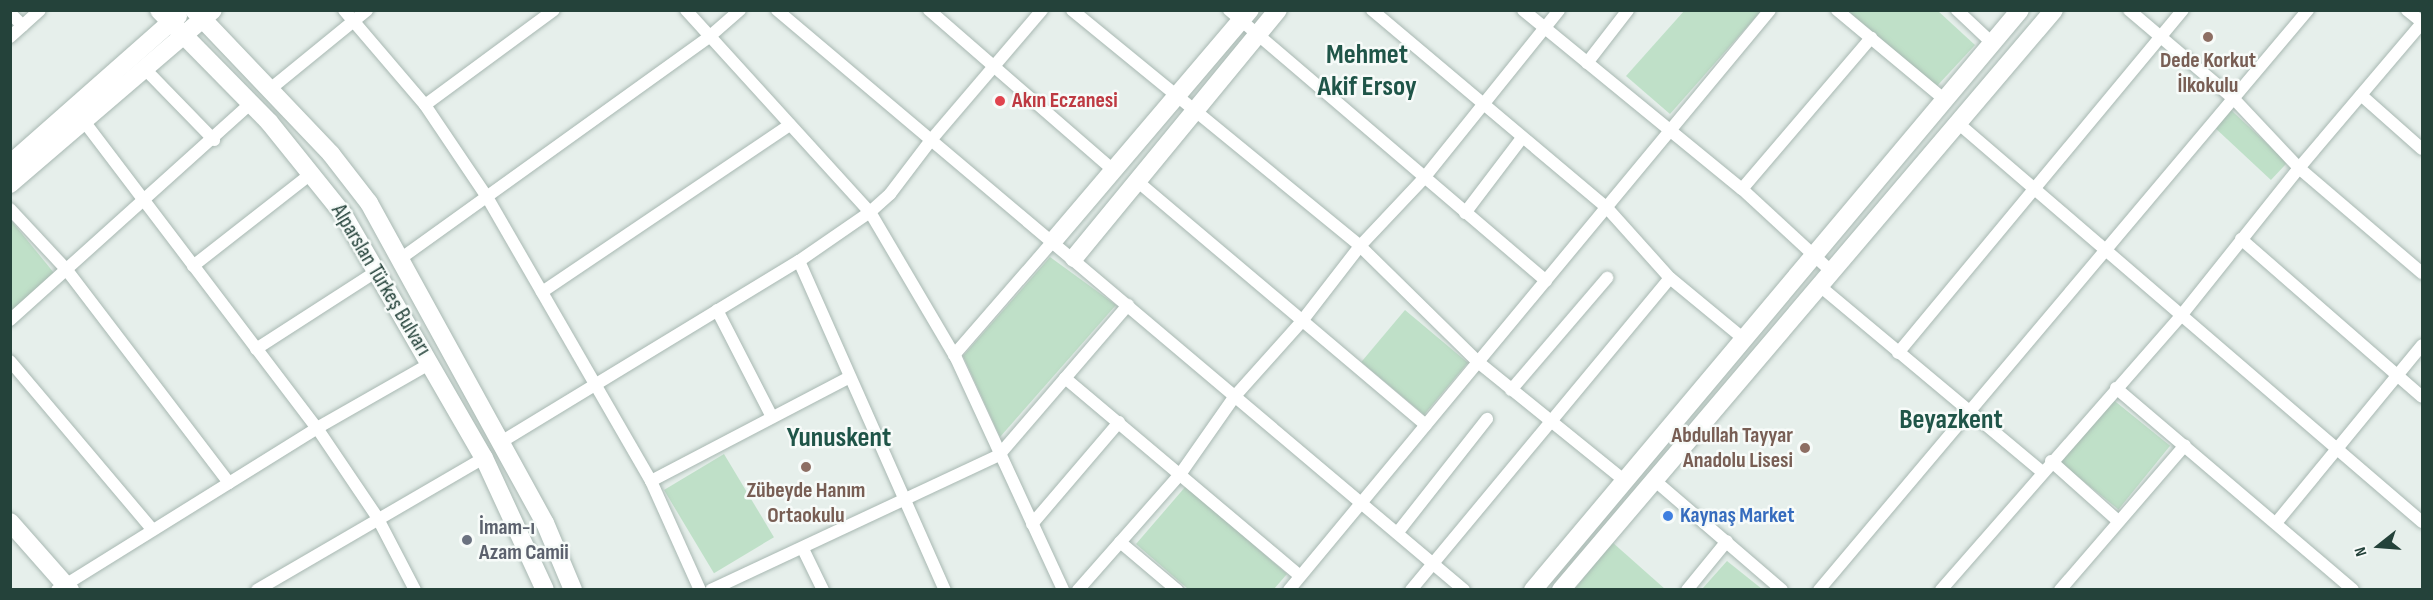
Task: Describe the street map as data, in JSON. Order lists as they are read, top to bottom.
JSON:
{
  "streets": {
    "street": ["Alparslan Türkeş Bulvarı"]
  },
  "districts": ["Mehmet Akif Ersoy", "Beyazkent", "Yunuskent"],
  "places": [
    "Dede Korkut İlkokulu",
    "Akın Eczanesi",
    "Abdullah Tayyar Anadolu Lisesi",
    "Zübeyde Hanım Ortaokulu",
    "Kaynaş Market",
    "İmam-ı Azam Camii"
  ],
  "north": "left"
}
